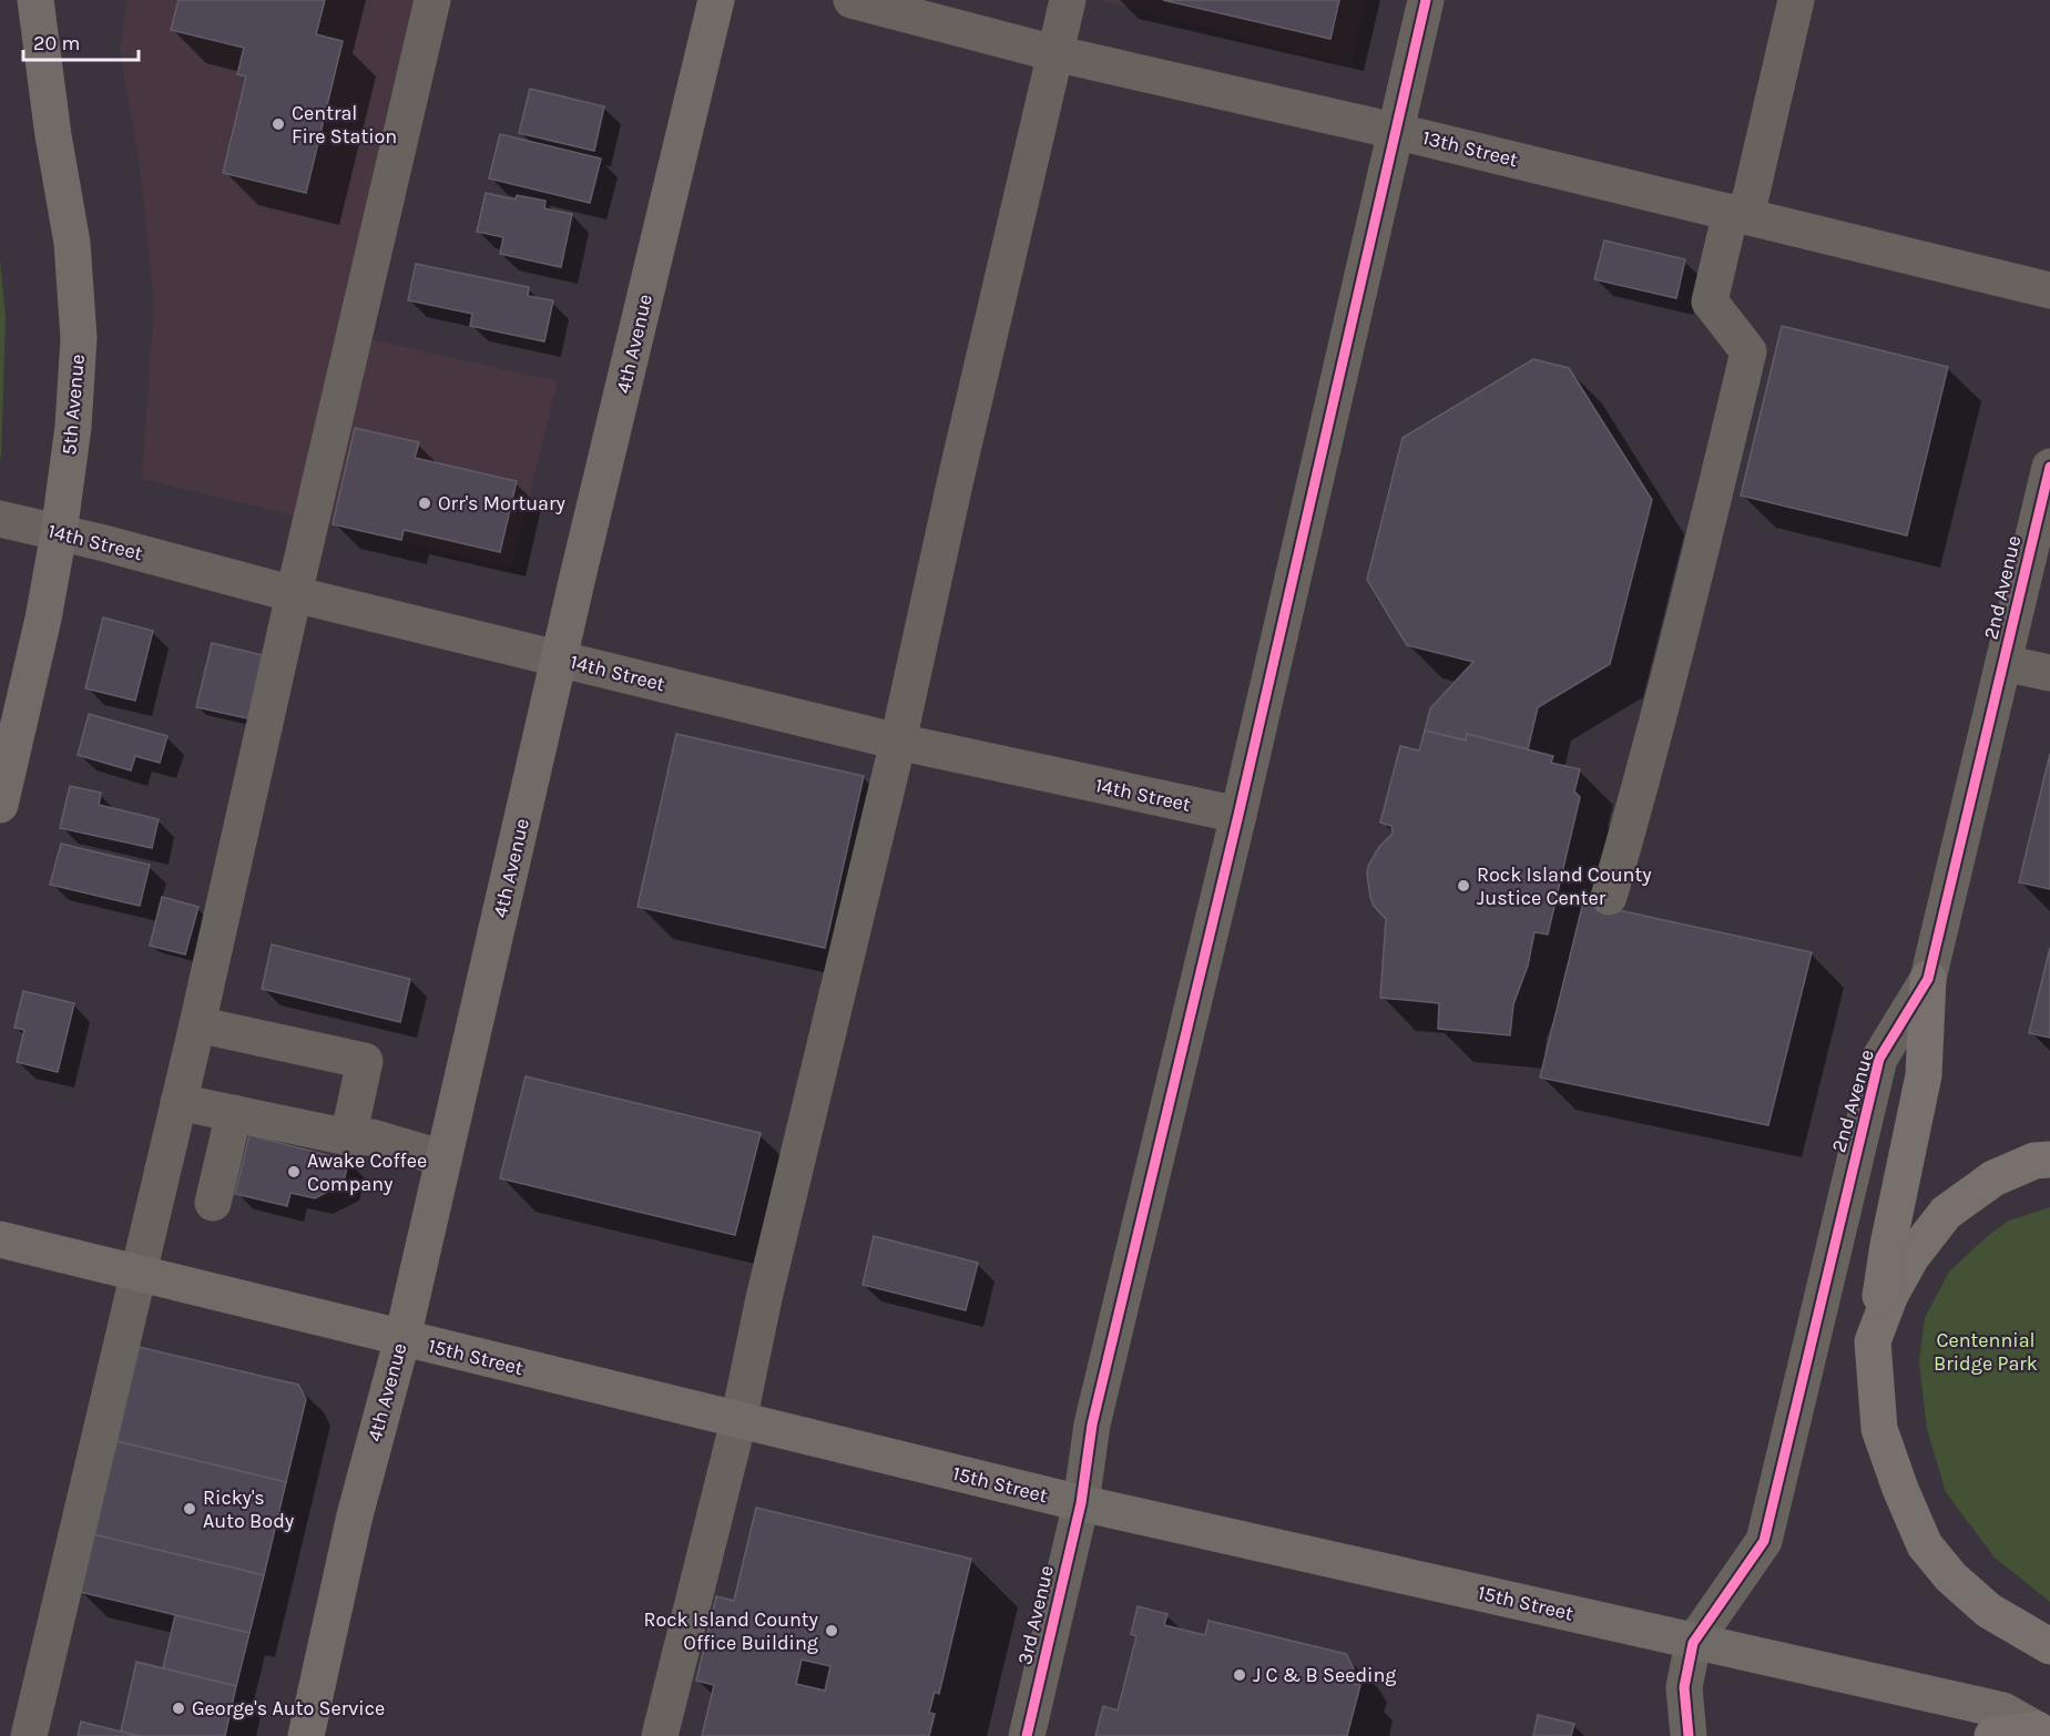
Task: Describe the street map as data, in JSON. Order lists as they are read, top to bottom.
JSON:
{
  "streets": {
    "main road": ["4th Avenue", "5th Avenue", "15th Street"],
    "street": [
      "13th Street",
      "14th Street",
      "2nd Avenue",
      "3rd Avenue"
    ]
  },
  "crossings": [
    ["13th Street", "3rd Avenue"],
    ["4th Avenue", "14th Street"],
    ["4th Avenue", "15th Street"],
    ["5th Avenue", "14th Street"],
    ["14th Street", "3rd Avenue"],
    ["2nd Avenue", "15th Street"],
    ["15th Street", "3rd Avenue"]
  ],
  "parks": ["Centennial Bridge Park"],
  "places": [
    "Central Fire Station",
    "Orr's Mortuary",
    "Rock Island County Justice Center",
    "Awake Coffee Company",
    "Ricky's Auto Body",
    "Rock Island County Office Building",
    "J C & B Seeding",
    "George's Auto Service"
  ],
  "scale_bar": "20 m"
}
